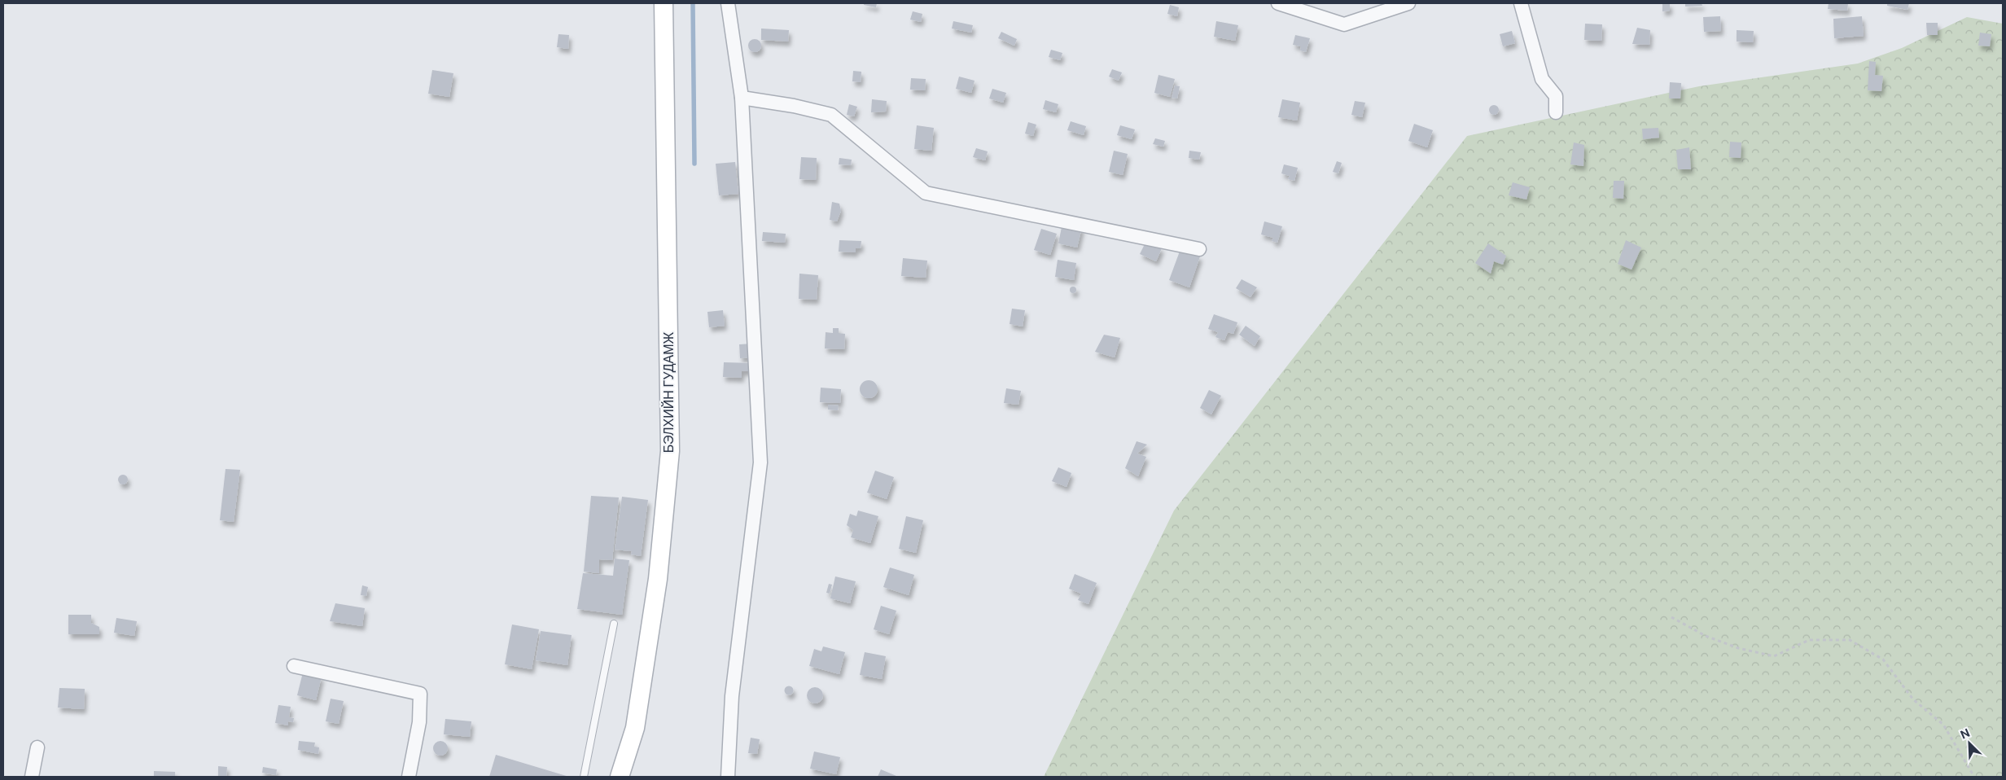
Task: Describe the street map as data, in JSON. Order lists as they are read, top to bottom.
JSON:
{
  "streets": {
    "main road": ["БЭЛХИЙН ГУДАМЖ"]
  },
  "north": "top left"
}
